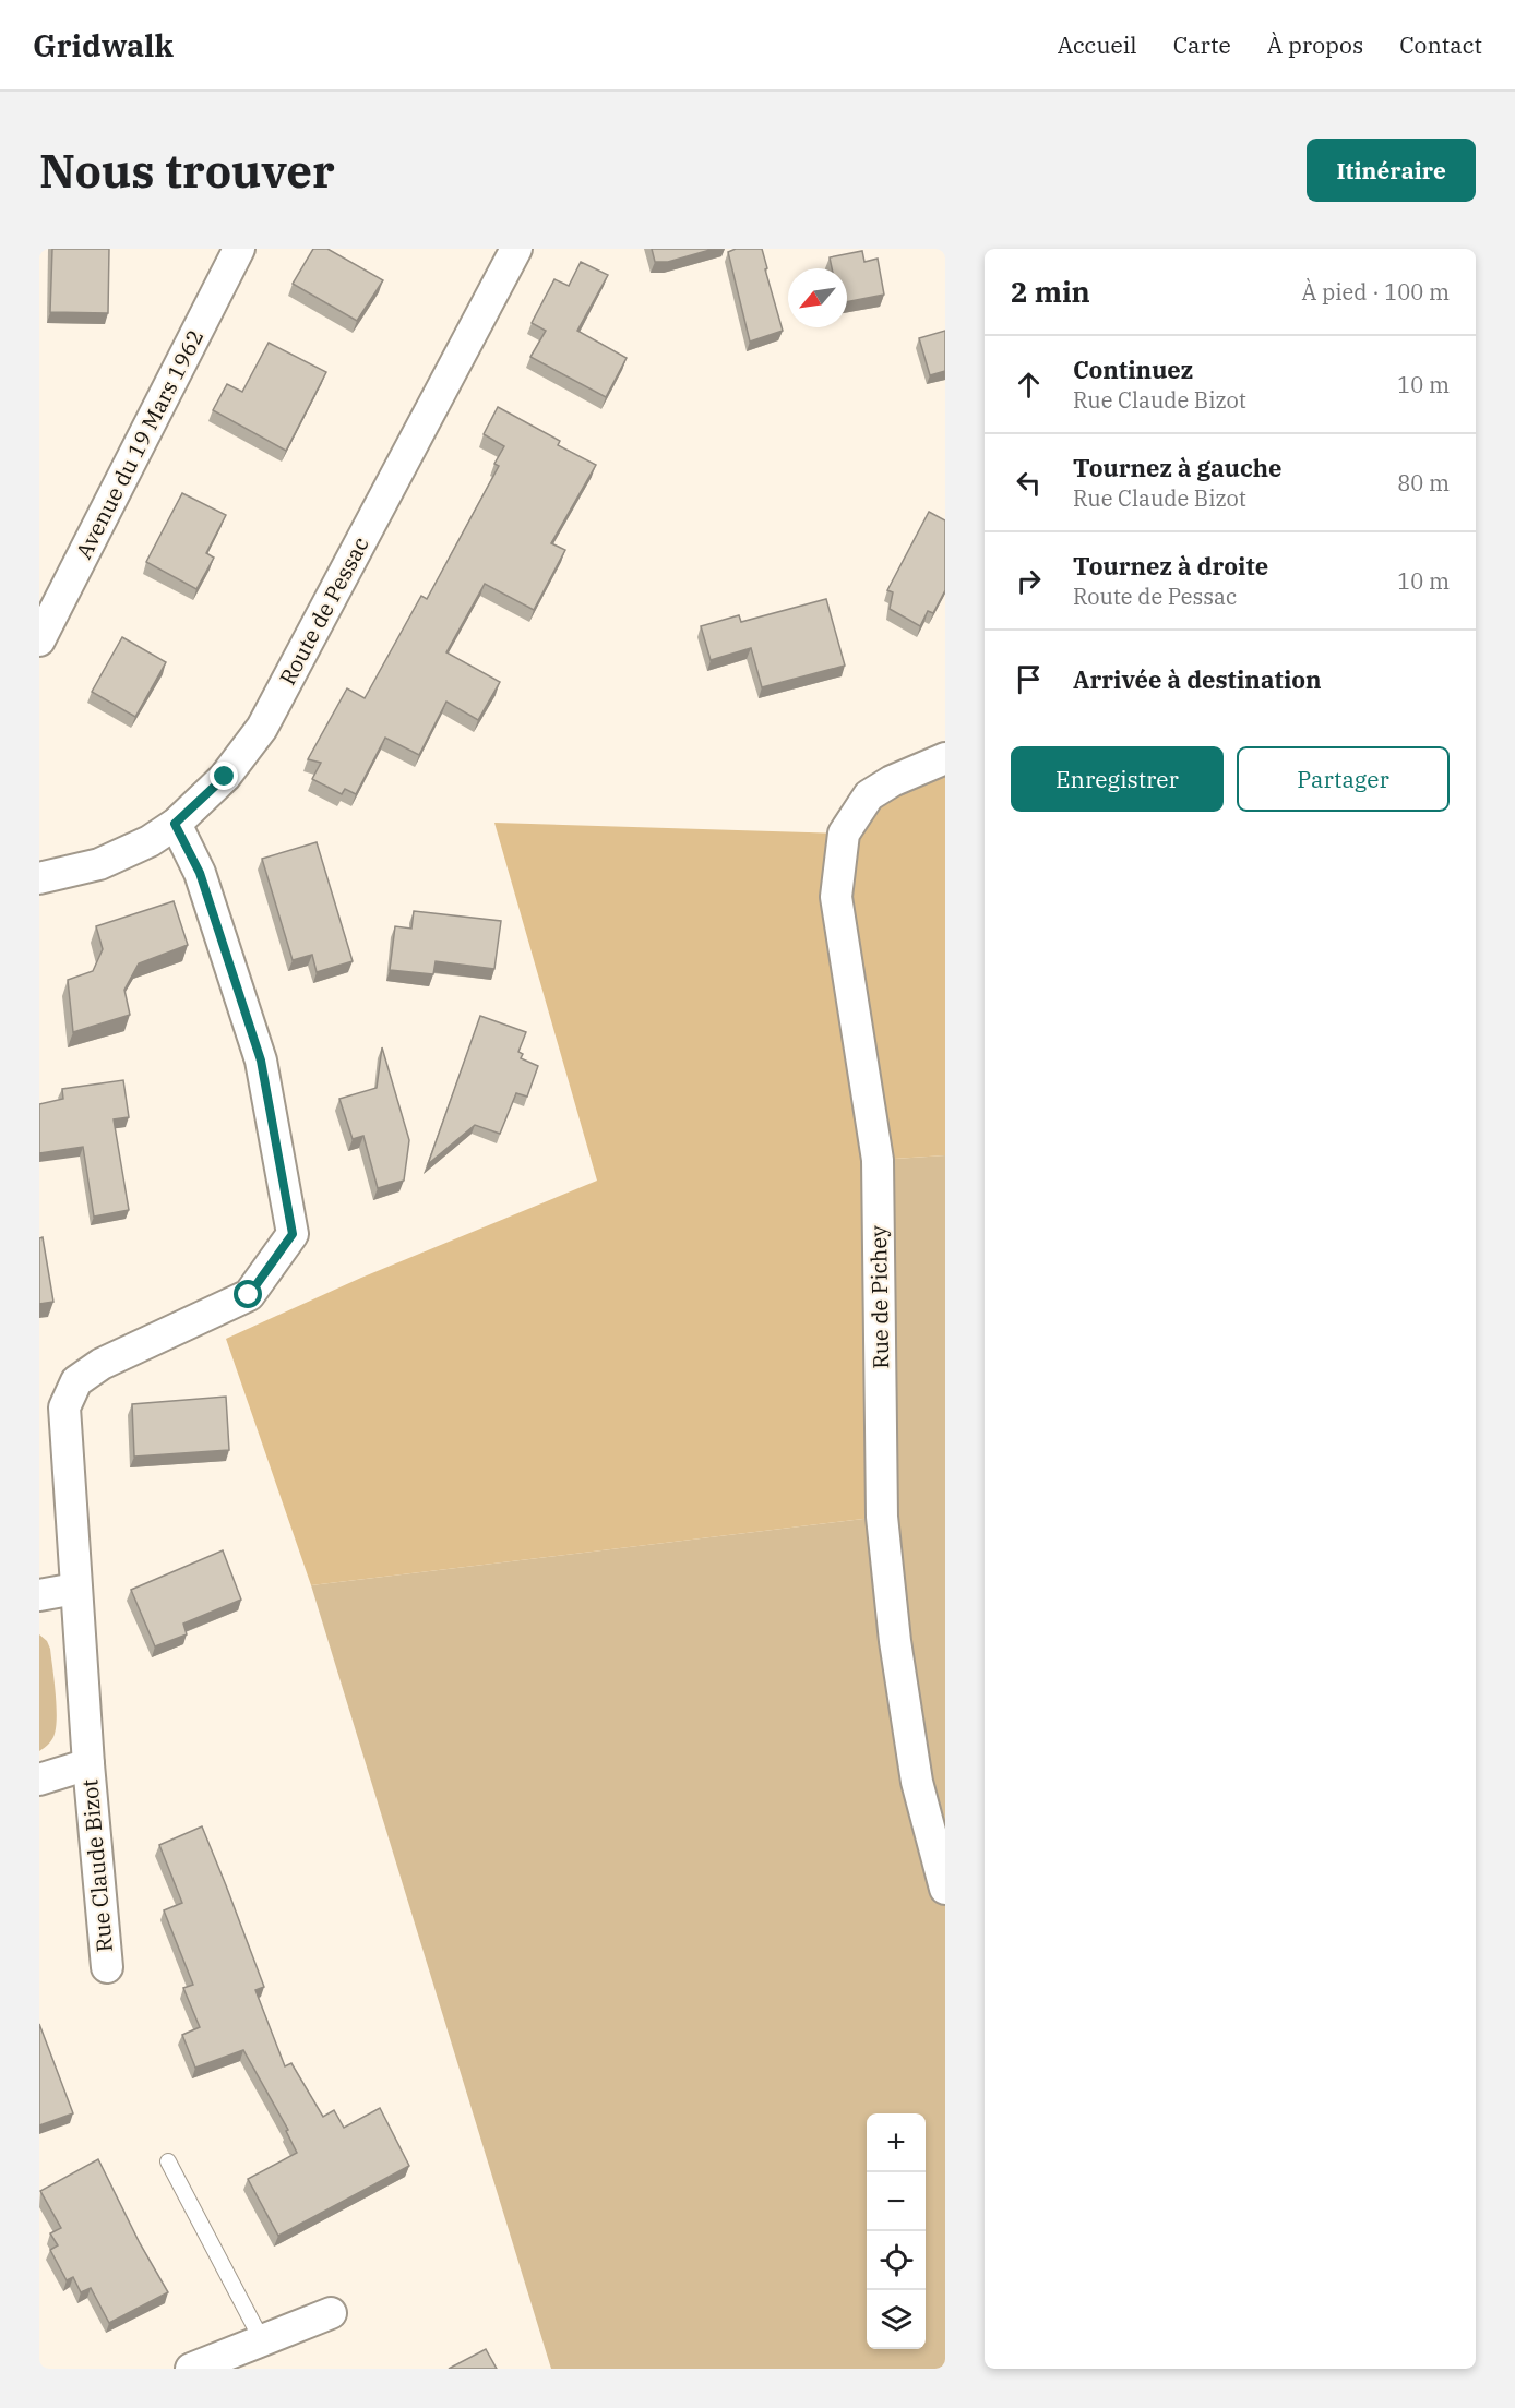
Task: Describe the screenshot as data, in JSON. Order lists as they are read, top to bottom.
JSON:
{
  "streets": {
    "street": [
      "Avenue du 19 Mars 1962",
      "Route de Pessac",
      "Rue de Pichey",
      "Rue Claude Bizot"
    ]
  },
  "crossings": [
    ["Route de Pessac", "Rue Claude Bizot"]
  ],
  "north": "bottom left",
  "page": {
    "header": "Gridwalk",
    "nav": [
      "Accueil",
      "Carte",
      "À propos",
      "Contact"
    ],
    "buttons": [
      "Itinéraire",
      ["Enregistrer", "Partager"]
    ],
    "title": "Nous trouver",
    "heading": ["2 min", "À pied · 100 m"],
    "list": [
      ["Continuez", "Rue Claude Bizot", "10 m"],
      ["Tournez à gauche", "Rue Claude Bizot", "80 m"],
      ["Tournez à droite", "Route de Pessac", "10 m"],
      "Arrivée à destination"
    ],
    "map_buttons": ["+", "−"]
  }
}
